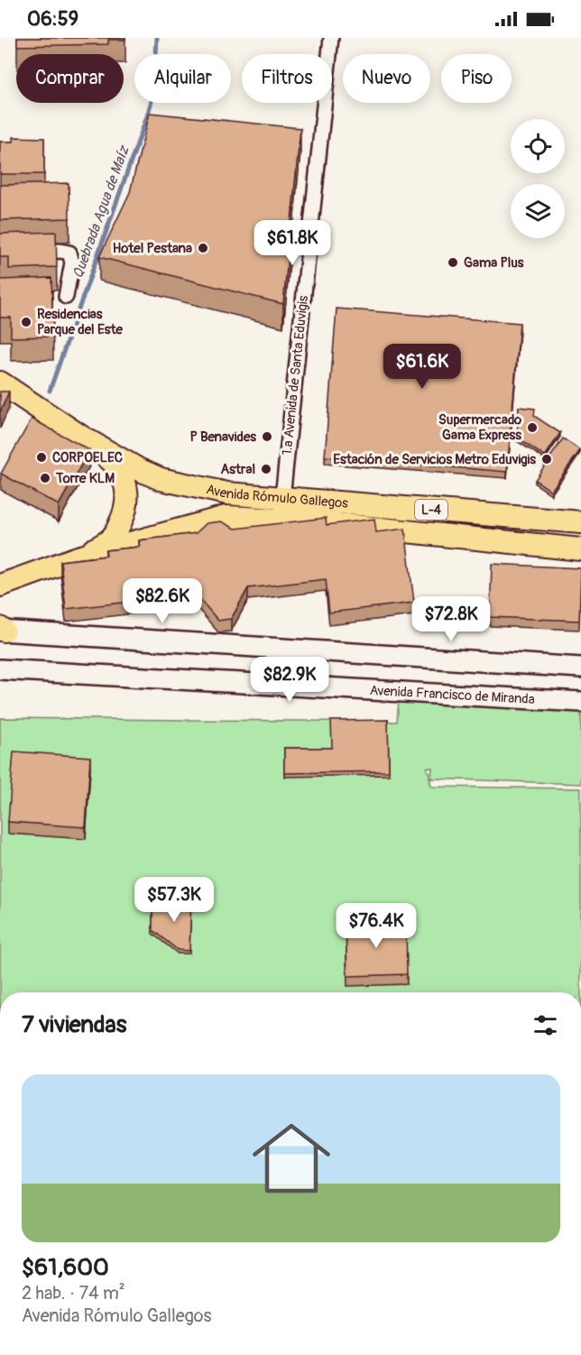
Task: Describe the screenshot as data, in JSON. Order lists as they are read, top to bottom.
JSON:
{
  "streets": {
    "main road": ["Avenida Rómulo Gallegos", "L-4", "Avenida Francisco de Miranda"],
    "street": ["1.ª Avenida de Santa Eduvigis"]
  },
  "crossings": [
    ["1.ª Avenida de Santa Eduvigis", "Avenida Rómulo Gallegos"],
    ["Avenida Rómulo Gallegos", "L-4"]
  ],
  "water": ["Quebrada Agua de Maíz"],
  "places": [
    "Hotel Pestana",
    "Gama Plus",
    "Residencias Parque del Este",
    "Supermercado Gama Express",
    "P Benavides",
    "CORPOELEC",
    "Estación de Servicios Metro Eduvigis",
    "Astral",
    "Torre KLM"
  ],
  "page": {
    "status": "06:59",
    "chip": [
      "Comprar",
      "Alquilar",
      "Filtros",
      "Nuevo",
      "Piso"
    ],
    "price": [
      "$61.8K",
      "$61.6K",
      "$82.6K",
      "$72.8K",
      "$82.9K",
      "$57.3K",
      "$76.4K"
    ],
    "heading": "7 viviendas",
    "list": [
      {
        "name": "$61,600",
        "note": "2 hab. · 74 m² · Avenida Rómulo Gallegos"
      }
    ]
  }
}
